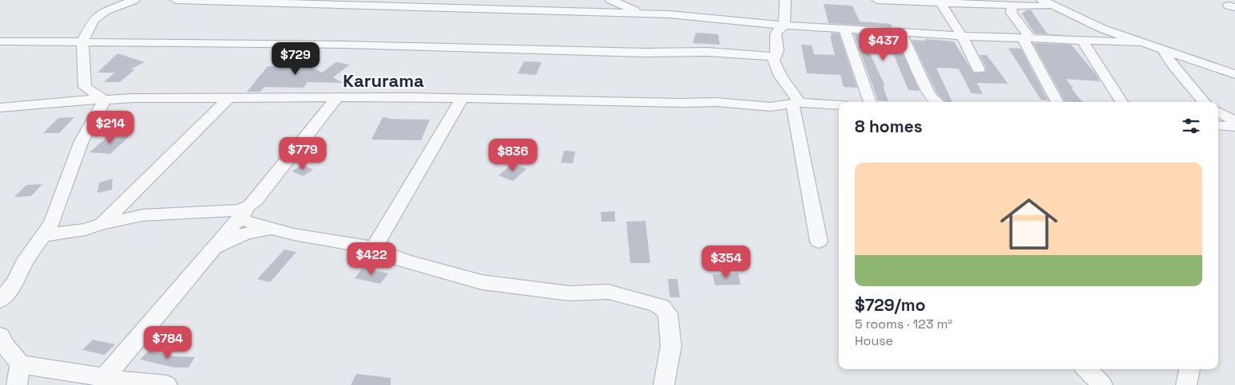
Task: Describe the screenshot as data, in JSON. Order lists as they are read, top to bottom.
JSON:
{
  "districts": ["Karurama"],
  "page": {
    "price": [
      "$437",
      "$729",
      "$214",
      "$779",
      "$836",
      "$422",
      "$354",
      "$784"
    ],
    "heading": "8 homes",
    "list": [
      {
        "name": "$729/mo",
        "note": "5 rooms · 123 m² · House"
      }
    ]
  }
}
